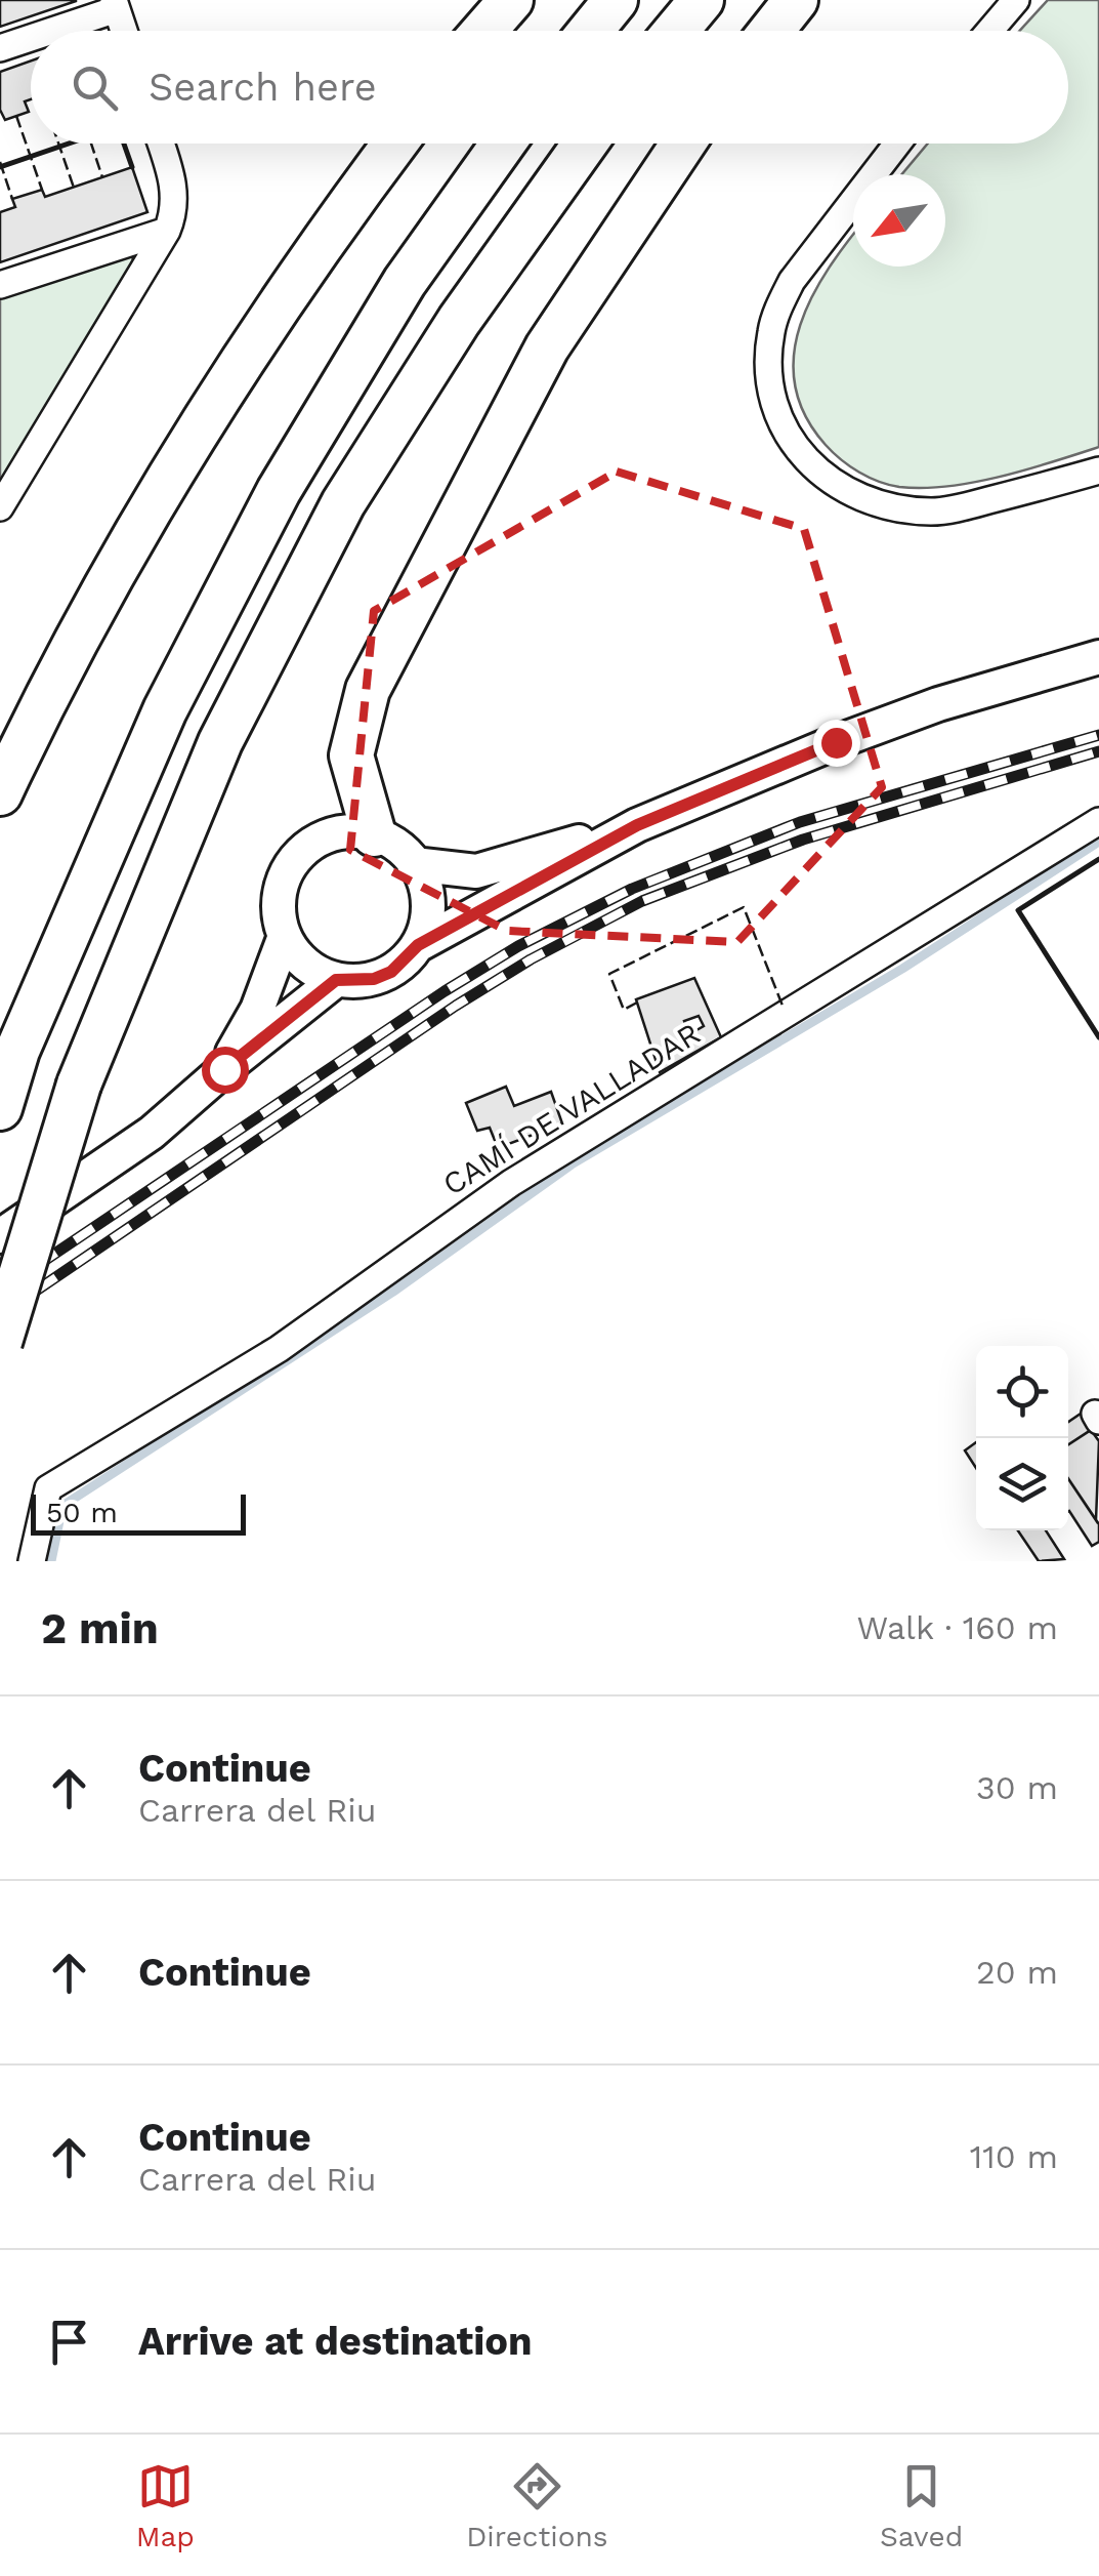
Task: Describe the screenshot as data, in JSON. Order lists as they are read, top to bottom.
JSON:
{
  "streets": {
    "street": ["CAMÍ DE VALLADAR"]
  },
  "scale_bar": "50 m",
  "north": "bottom left",
  "page": {
    "search": "Search here",
    "scale": "50 m",
    "heading": ["2 min", "Walk · 160 m"],
    "list": [
      ["Continue", "Carrera del Riu", "30 m"],
      ["Continue", "20 m"],
      ["Continue", "Carrera del Riu", "110 m"],
      "Arrive at destination"
    ],
    "nav": ["Map", "Directions", "Saved"]
  }
}
